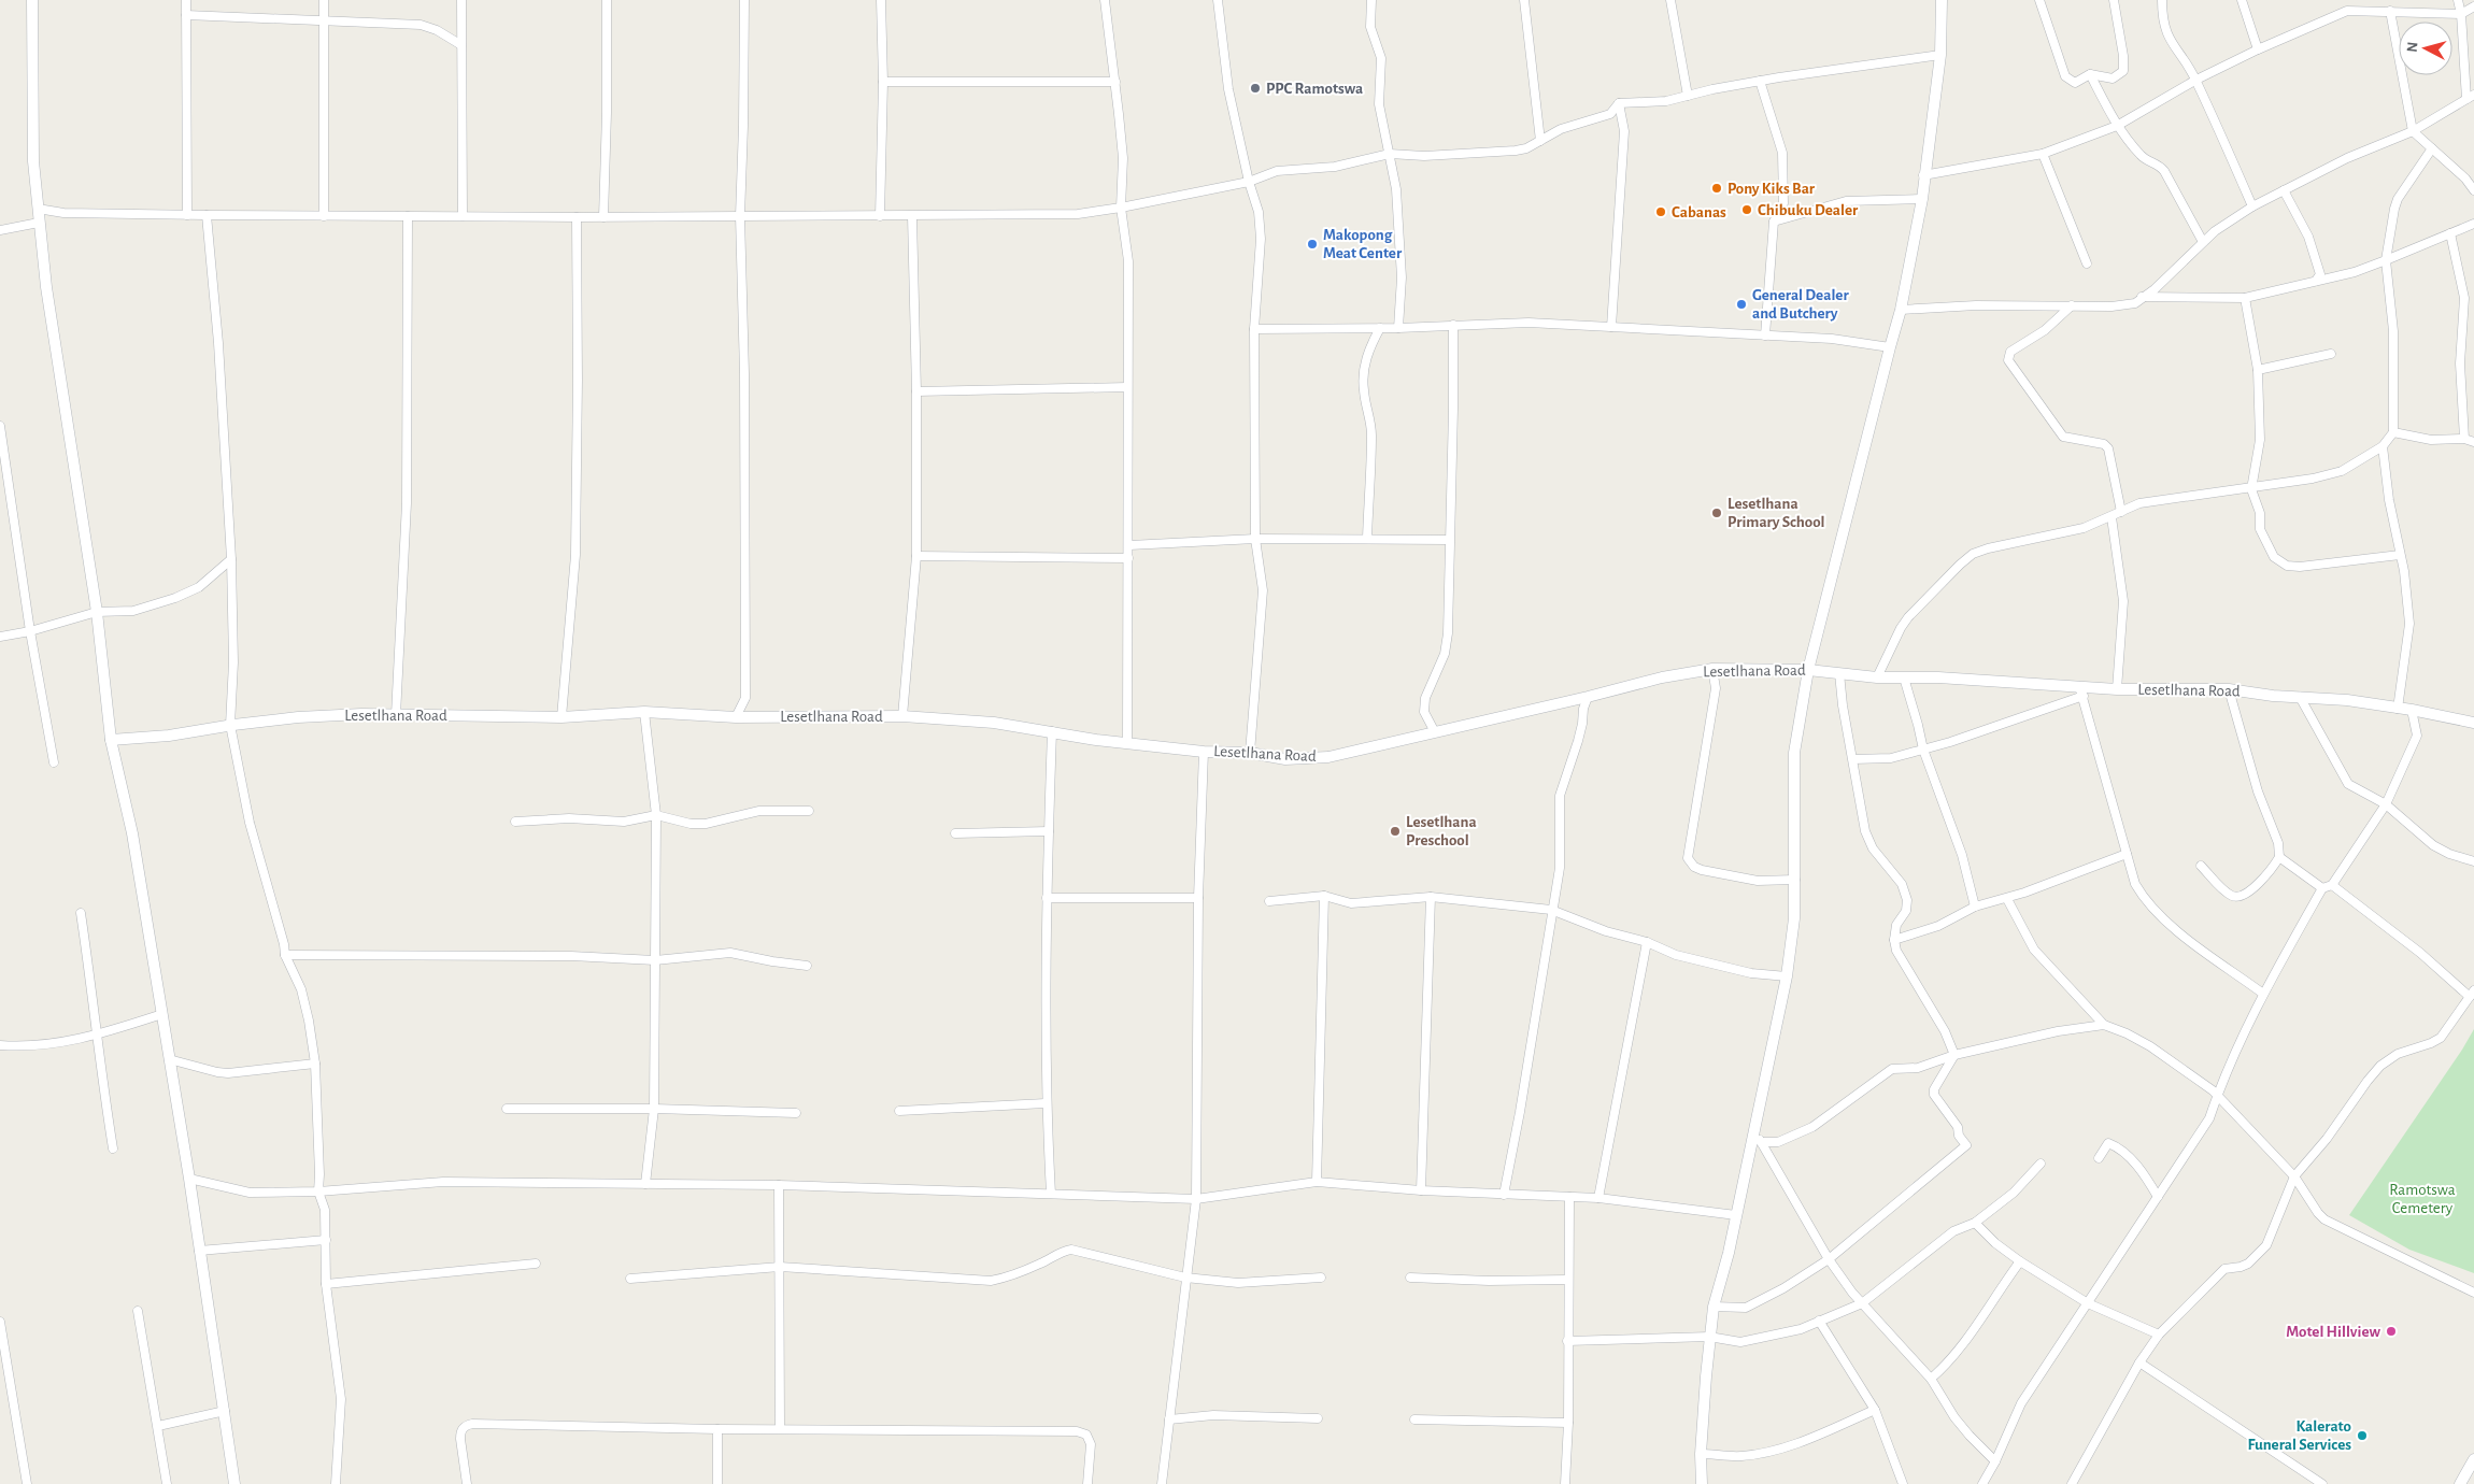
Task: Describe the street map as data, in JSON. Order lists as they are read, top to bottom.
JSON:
{
  "streets": {
    "street": ["Lesetlhana Road"]
  },
  "parks": ["Ramotswa Cemetery"],
  "places": [
    "PPC Ramotswa",
    "Pony Kiks Bar",
    "Chibuku Dealer",
    "Cabanas",
    "Makopong Meat Center",
    "General Dealer and Butchery",
    "Lesetlhana Primary School",
    "Lesetlhana Preschool",
    "Motel Hillview",
    "Kalerato Funeral Services"
  ],
  "north": "left"
}
